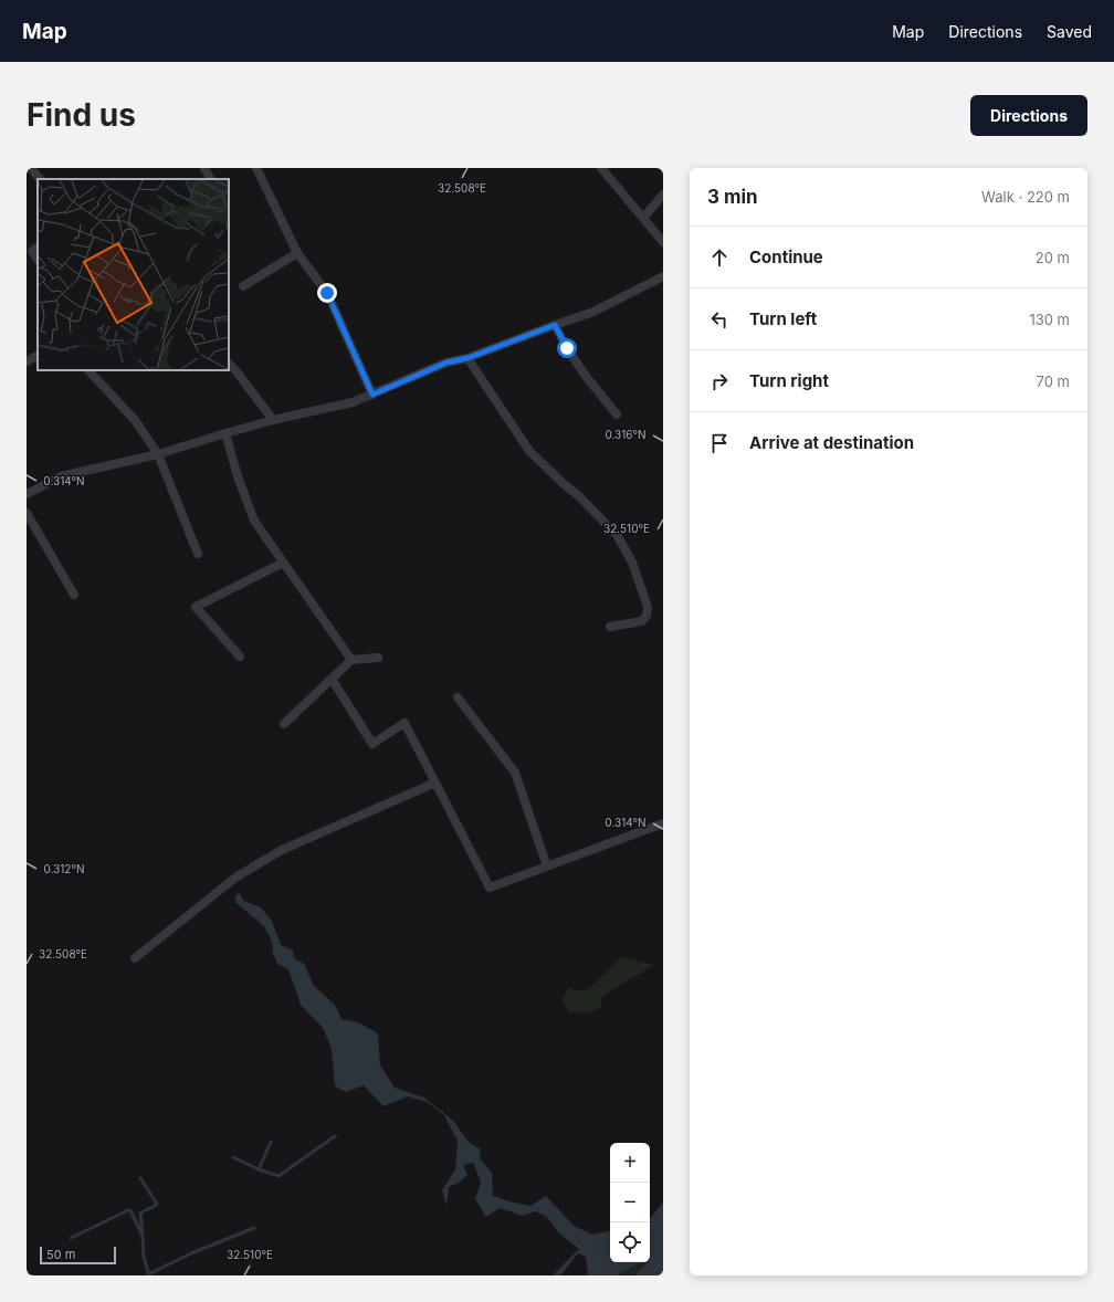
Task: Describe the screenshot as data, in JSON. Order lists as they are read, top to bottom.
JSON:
{
  "scale_bar": "50 m",
  "page": {
    "header": "Map",
    "nav": ["Map", "Directions", "Saved"],
    "buttons": "Directions",
    "title": "Find us",
    "heading": ["3 min", "Walk · 220 m"],
    "list": [
      ["Continue", "20 m"],
      ["Turn left", "130 m"],
      ["Turn right", "70 m"],
      "Arrive at destination"
    ],
    "map_buttons": ["+", "−"],
    "scale": "50 m"
  },
  "coordinates": [
    "32.508°E",
    "0.316°N",
    "0.314°N",
    "32.510°E",
    "0.312°N"
  ]
}
